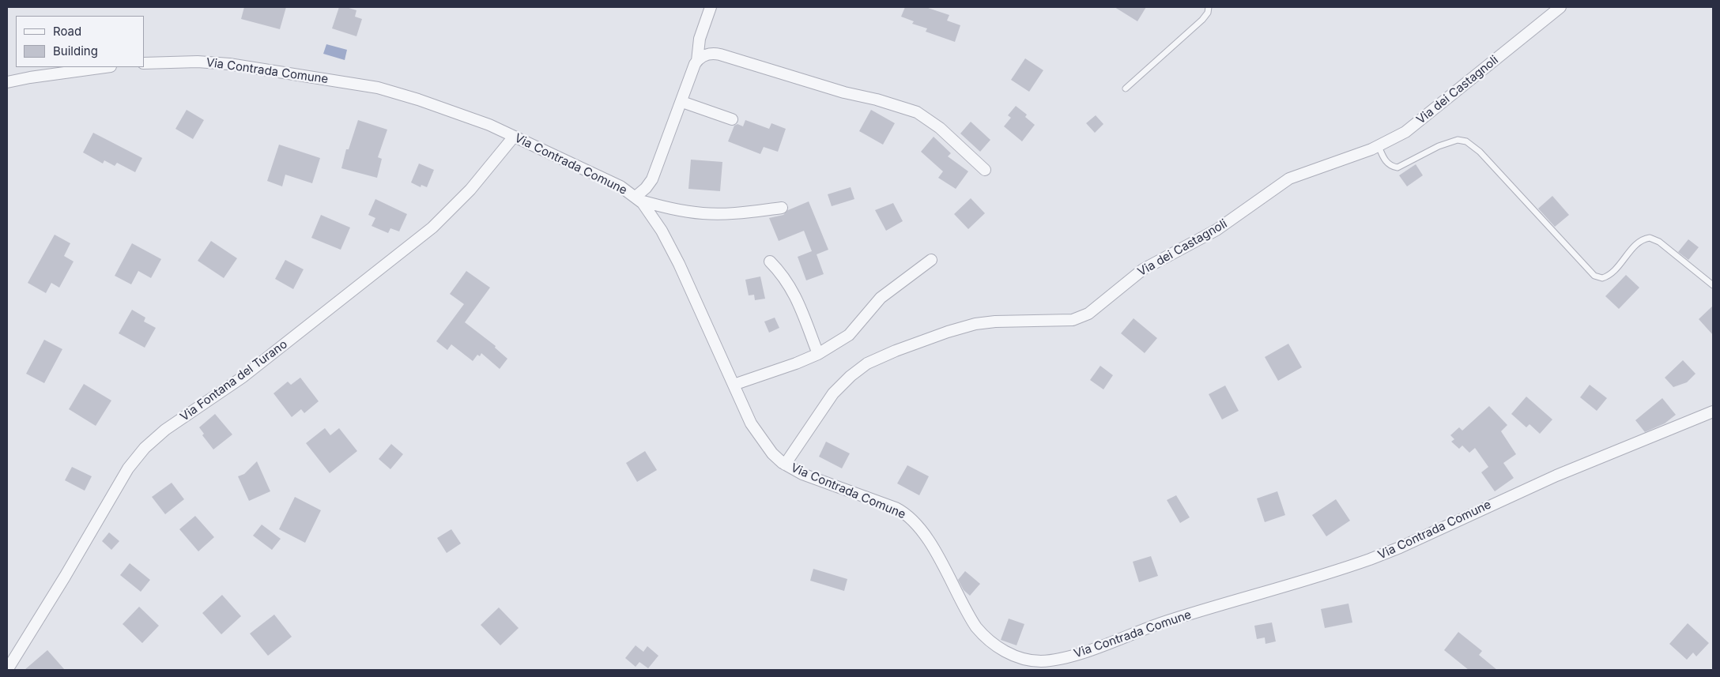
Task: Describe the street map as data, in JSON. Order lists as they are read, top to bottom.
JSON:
{
  "streets": {
    "street": ["Via Contrada Comune", "Via dei Castagnoli", "Via Fontana del Turano"]
  },
  "crossings": [
    ["Via Contrada Comune", "Via dei Castagnoli"],
    ["Via Contrada Comune", "Via Fontana del Turano"]
  ],
  "legend": ["Road", "Building"]
}
